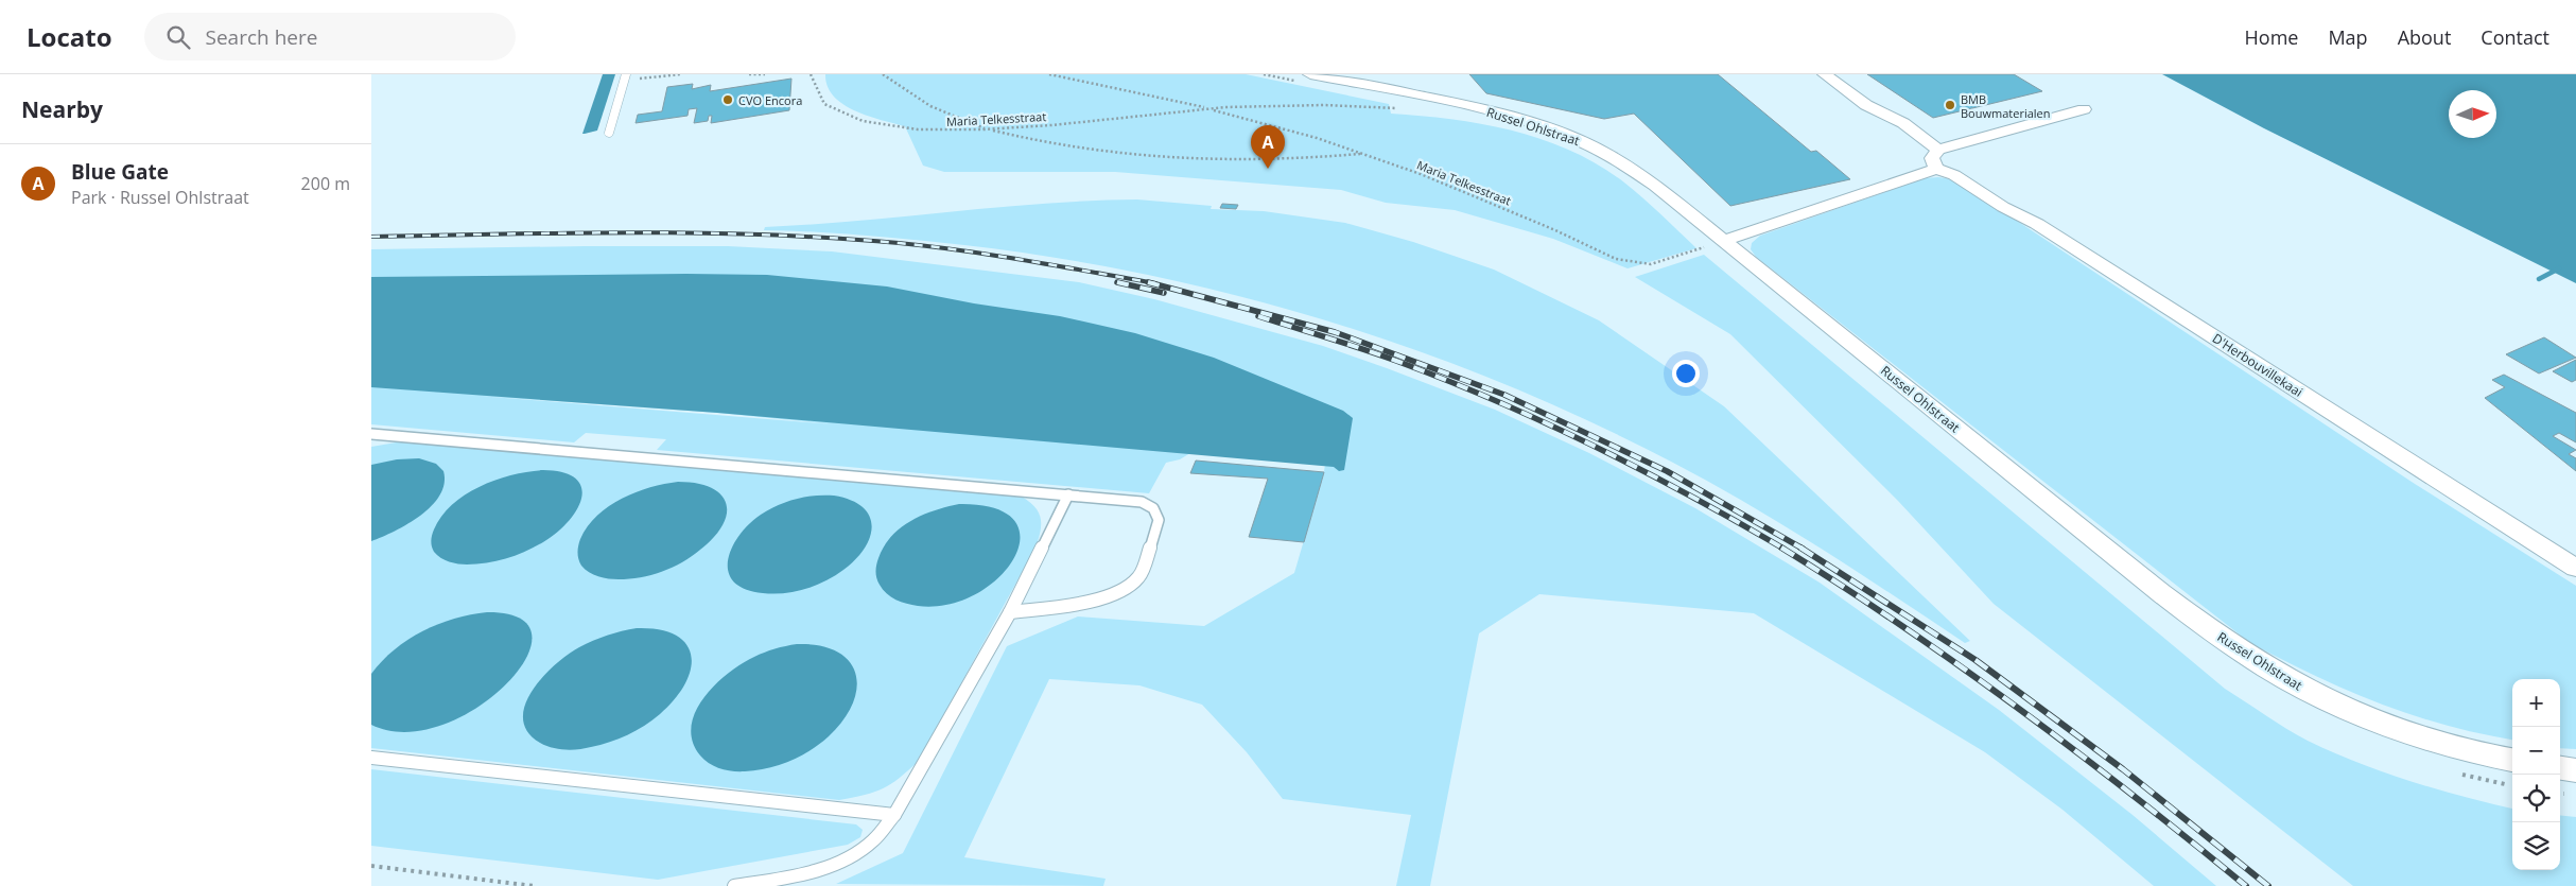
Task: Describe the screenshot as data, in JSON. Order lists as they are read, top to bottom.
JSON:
{
  "streets": {
    "street": ["Russel Ohlstraat", "D'Herbouvillekaai"],
    "path": ["Maria Telkesstraat"]
  },
  "crossings": [
    ["Maria Telkesstraat", "Russel Ohlstraat"]
  ],
  "places": ["CVO Encora", "BMB Bouwmaterialen"],
  "north": "right",
  "page": {
    "header": "Locato",
    "search": "Search here",
    "nav": [
      "Home",
      "Map",
      "About",
      "Contact"
    ],
    "heading": "Nearby",
    "pins": "A",
    "list": [
      {
        "mark": "A",
        "name": "Blue Gate",
        "note": "Park · Russel Ohlstraat",
        "value": "200 m"
      }
    ],
    "map_buttons": ["+", "−"]
  }
}
